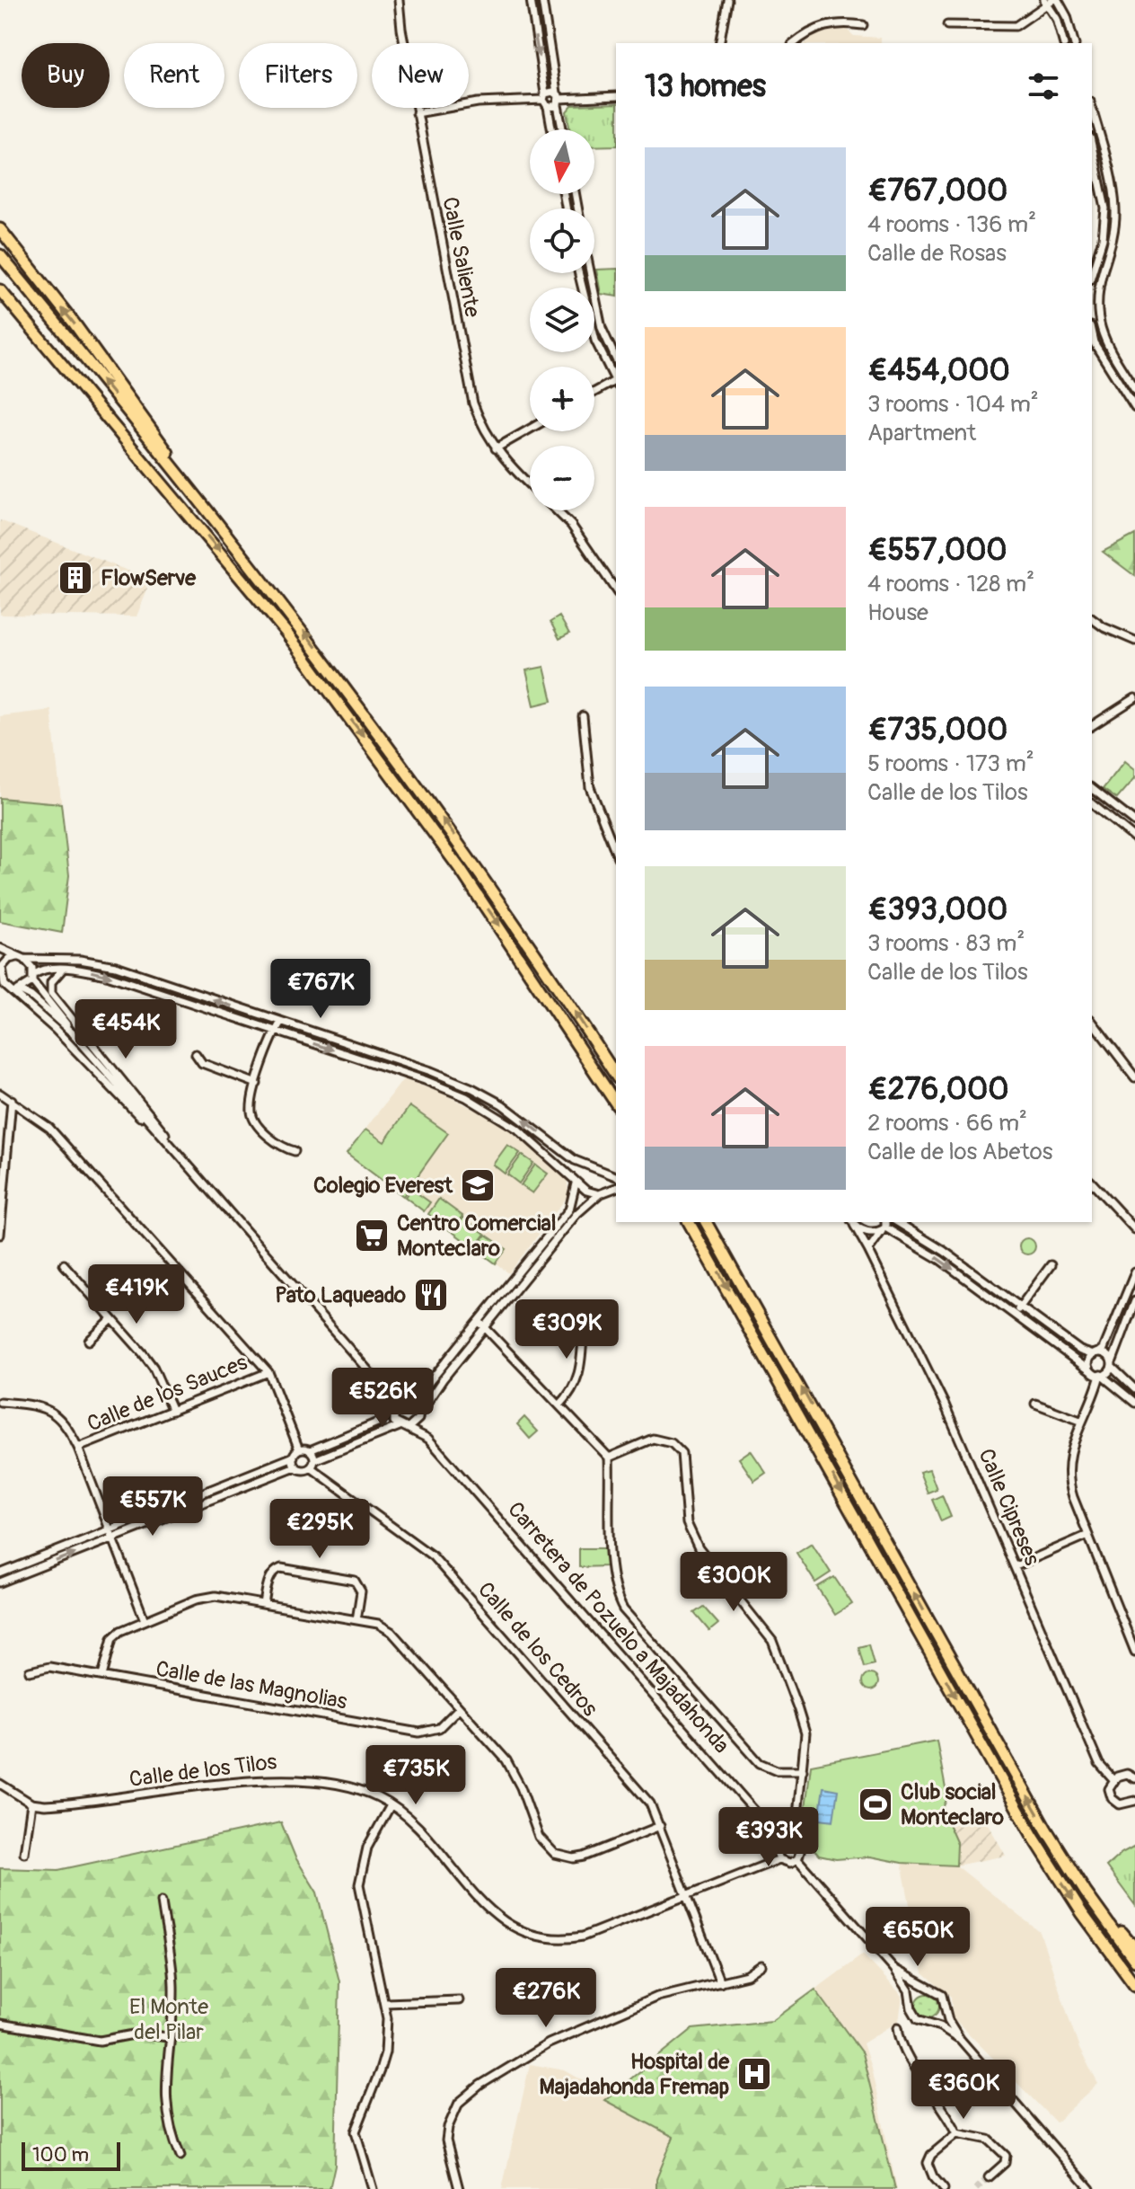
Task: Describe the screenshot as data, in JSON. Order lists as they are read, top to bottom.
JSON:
{
  "streets": {
    "street": [
      "Calle Saliente",
      "Calle de los Sauces",
      "Calle Cipreses",
      "Carretera de Pozuelo a Majadahonda",
      "Calle de los Cedros",
      "Calle de las Magnolias",
      "Calle de los Tilos"
    ]
  },
  "crossings": [
    ["Carretera de Pozuelo a Majadahonda", "Calle de los Tilos"],
    ["Calle de los Cedros", "Calle de los Tilos"]
  ],
  "parks": ["El Monte del Pilar"],
  "places": {
    "building": ["FlowServe"],
    "school or university": ["Colegio Everest"],
    "supermarket": ["Centro Comercial Monteclaro"],
    "restaurant": ["Pato Laqueado"],
    "sports": ["Club social Monteclaro"],
    "hospital": ["Hospital de Majadahonda Fremap"]
  },
  "scale_bar": "100 m",
  "north": "bottom",
  "page": {
    "chip": [
      "Buy",
      "Rent",
      "Filters",
      "New"
    ],
    "heading": "13 homes",
    "map_buttons": ["+", "−"],
    "list": [
      {
        "name": "€767,000",
        "note": "4 rooms · 136 m² · Calle de Rosas"
      },
      {
        "name": "€454,000",
        "note": "3 rooms · 104 m² · Apartment"
      },
      {
        "name": "€557,000",
        "note": "4 rooms · 128 m² · House"
      },
      {
        "name": "€735,000",
        "note": "5 rooms · 173 m² · Calle de los Tilos"
      },
      {
        "name": "€393,000",
        "note": "3 rooms · 83 m² · Calle de los Tilos"
      },
      {
        "name": "€276,000",
        "note": "2 rooms · 66 m² · Calle de los Abetos"
      }
    ],
    "price": [
      "€767K",
      "€454K",
      "€419K",
      "€309K",
      "€526K",
      "€557K",
      "€295K",
      "€300K",
      "€735K",
      "€393K",
      "€650K",
      "€276K",
      "€360K"
    ],
    "scale": "100 m"
  }
}
